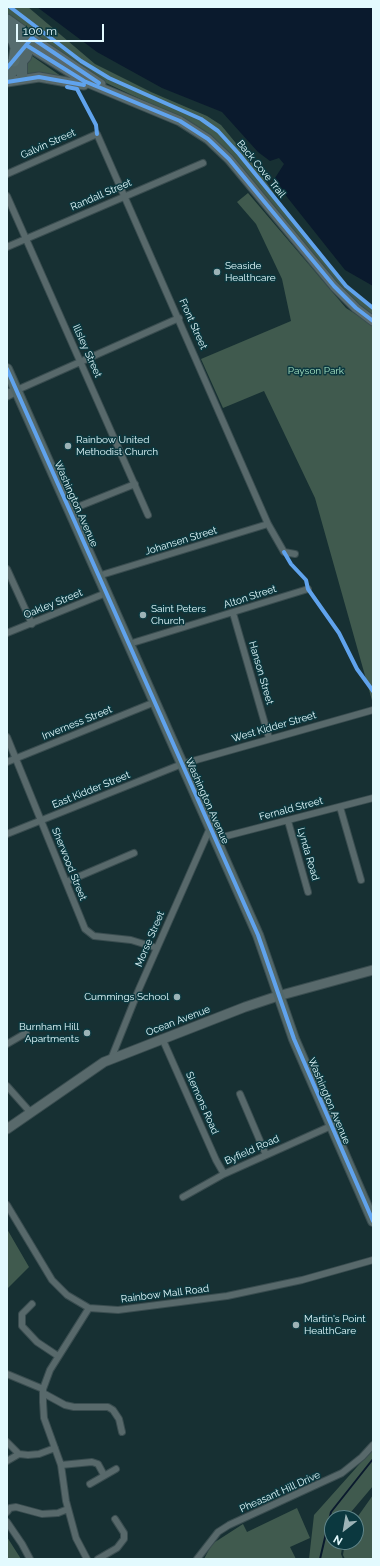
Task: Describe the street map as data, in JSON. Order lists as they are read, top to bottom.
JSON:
{
  "streets": {
    "main road": ["Washington Avenue"],
    "street": [
      "Galvin Street",
      "Randall Street",
      "Front Street",
      "Illsley Street",
      "Johansen Street",
      "Alton Street",
      "Oakley Street",
      "Hanson Street",
      "Inverness Street",
      "West Kidder Street",
      "East Kidder Street",
      "Fernald Street",
      "Lynda Road",
      "Sherwood Street",
      "Morse Street",
      "Ocean Avenue",
      "Slemons Road",
      "Byfield Road",
      "Rainbow Mall Road",
      "Pheasant Hill Drive"
    ],
    "cycle path": ["Back Cove Trail"]
  },
  "crossings": [
    ["Galvin Street", "Front Street"],
    ["Randall Street", "Front Street"],
    ["Randall Street", "Illsley Street"],
    ["Front Street", "Johansen Street"],
    ["Washington Avenue", "Johansen Street"],
    ["Washington Avenue", "Alton Street"],
    ["Washington Avenue", "Oakley Street"],
    ["Washington Avenue", "Inverness Street"],
    ["Washington Avenue", "West Kidder Street"],
    ["Washington Avenue", "East Kidder Street"],
    ["Washington Avenue", "Fernald Street"],
    ["Washington Avenue", "Morse Street"],
    ["Washington Avenue", "Ocean Avenue"],
    ["Washington Avenue", "Byfield Road"],
    ["Alton Street", "Hanson Street"],
    ["Hanson Street", "West Kidder Street"],
    ["Inverness Street", "Sherwood Street"],
    ["West Kidder Street", "East Kidder Street"],
    ["East Kidder Street", "Sherwood Street"],
    ["Fernald Street", "Lynda Road"],
    ["Sherwood Street", "Morse Street"],
    ["Morse Street", "Ocean Avenue"],
    ["Ocean Avenue", "Slemons Road"],
    ["Slemons Road", "Byfield Road"]
  ],
  "parks": ["Payson Park"],
  "places": [
    "Seaside Healthcare",
    "Rainbow United Methodist Church",
    "Saint Peters Church",
    "Cummings School",
    "Burnham Hill Apartments",
    "Martin's Point HealthCare"
  ],
  "scale_bar": "100 m",
  "north": "bottom left"
}
